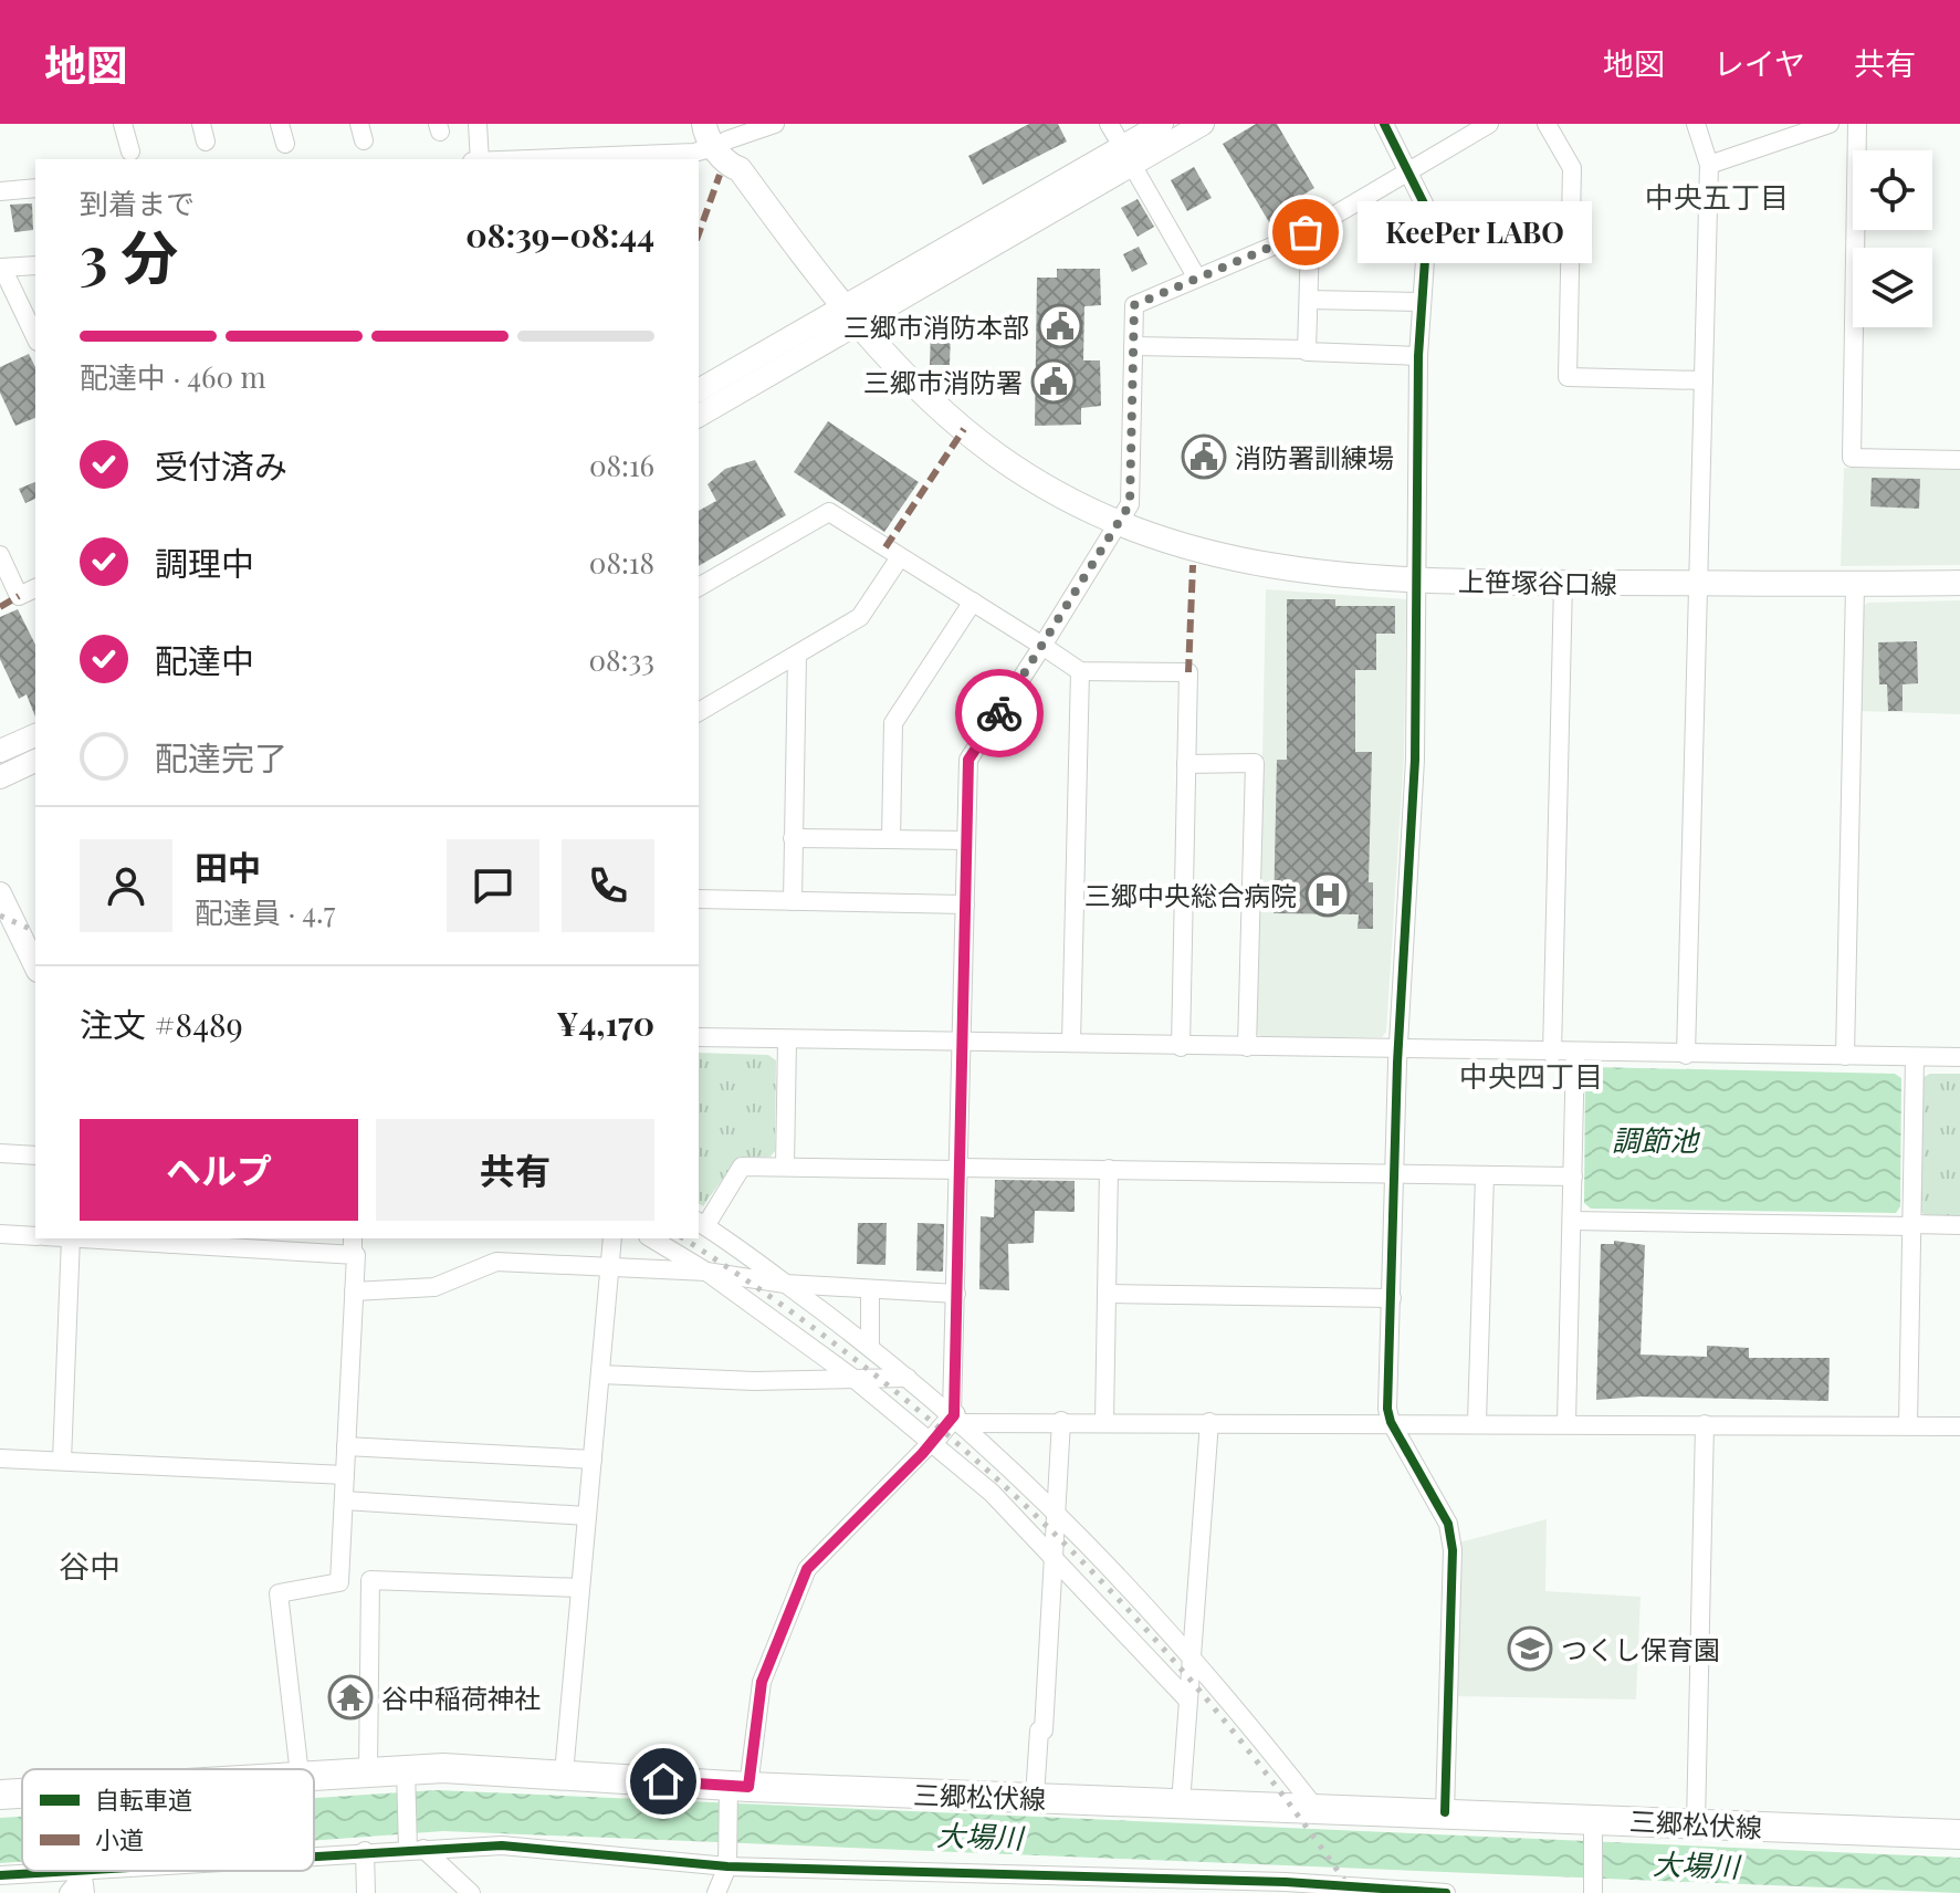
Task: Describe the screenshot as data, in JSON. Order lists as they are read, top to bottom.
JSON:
{
  "streets": {
    "main road": ["上笹塚谷口線", "三郷松伏線"]
  },
  "districts": ["中央五丁目", "中央四丁目", "谷中"],
  "water": ["調節池", "大場川"],
  "places": {
    "other": ["KeePer LABO"],
    "public building": ["三郷市消防本部", "三郷市消防署", "消防署訓練場"],
    "hospital": ["三郷中央総合病院"],
    "school or university": ["つくし保育園"],
    "temple": ["谷中稲荷神社"]
  },
  "legend": ["自転車道", "小道"],
  "page": {
    "header": "地図",
    "nav": ["地図", "レイヤ", "共有"],
    "heading": ["3 分", "到着まで", "08:39–08:44"],
    "panel": [
      "田中",
      "配達員 · 4.7",
      "注文 #8489",
      "¥4,170"
    ],
    "bubble": "KeePer LABO",
    "bar": "配達中 · 460 m",
    "list": [
      ["受付済み", "08:16"],
      ["調理中", "08:18"],
      ["配達中", "08:33"],
      "配達完了"
    ],
    "buttons": ["ヘルプ", "共有"]
  }
}
